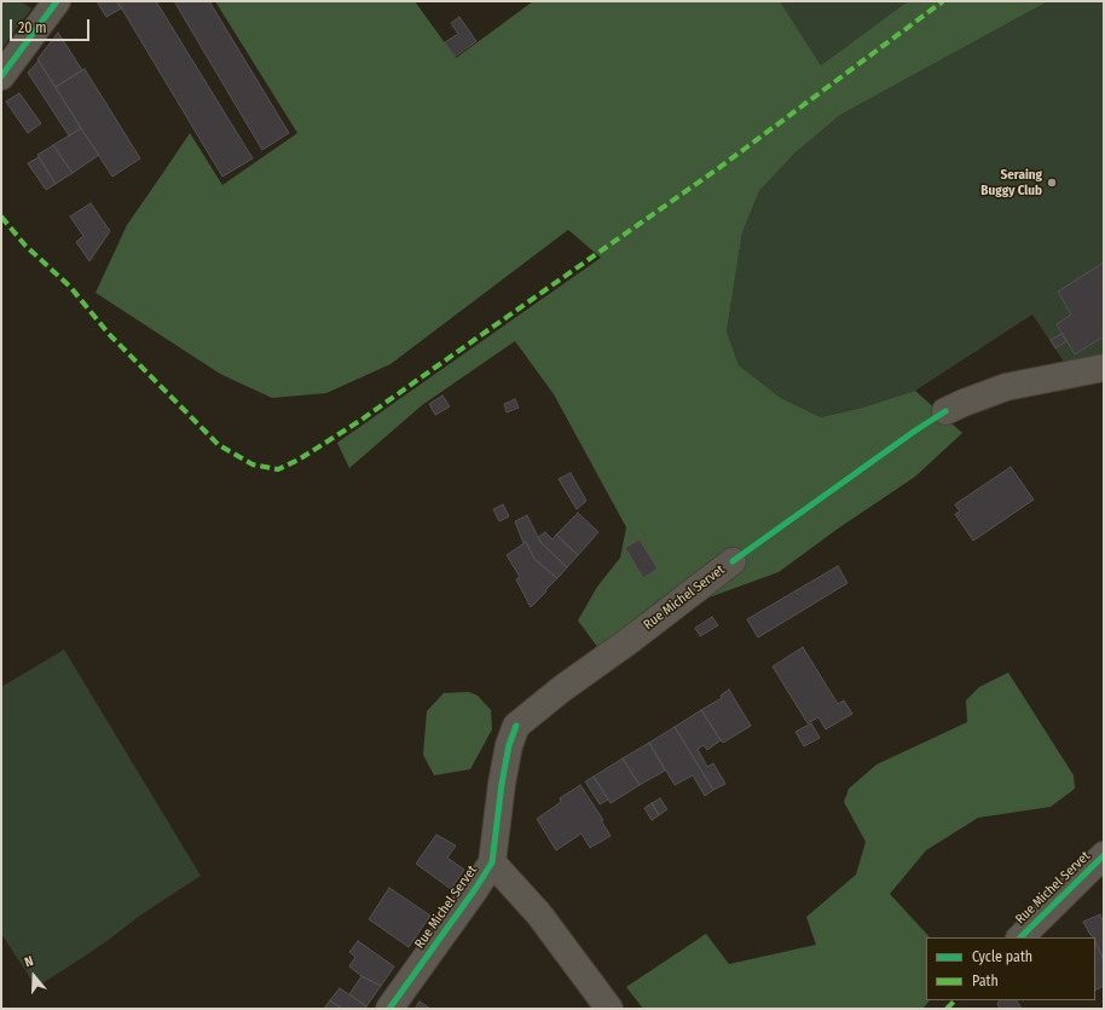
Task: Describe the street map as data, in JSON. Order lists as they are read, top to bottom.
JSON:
{
  "streets": {
    "street": ["Rue Michel Servet"]
  },
  "places": ["Seraing Buggy Club"],
  "legend": ["Cycle path", "Path"],
  "scale_bar": "20 m",
  "north": "top"
}
